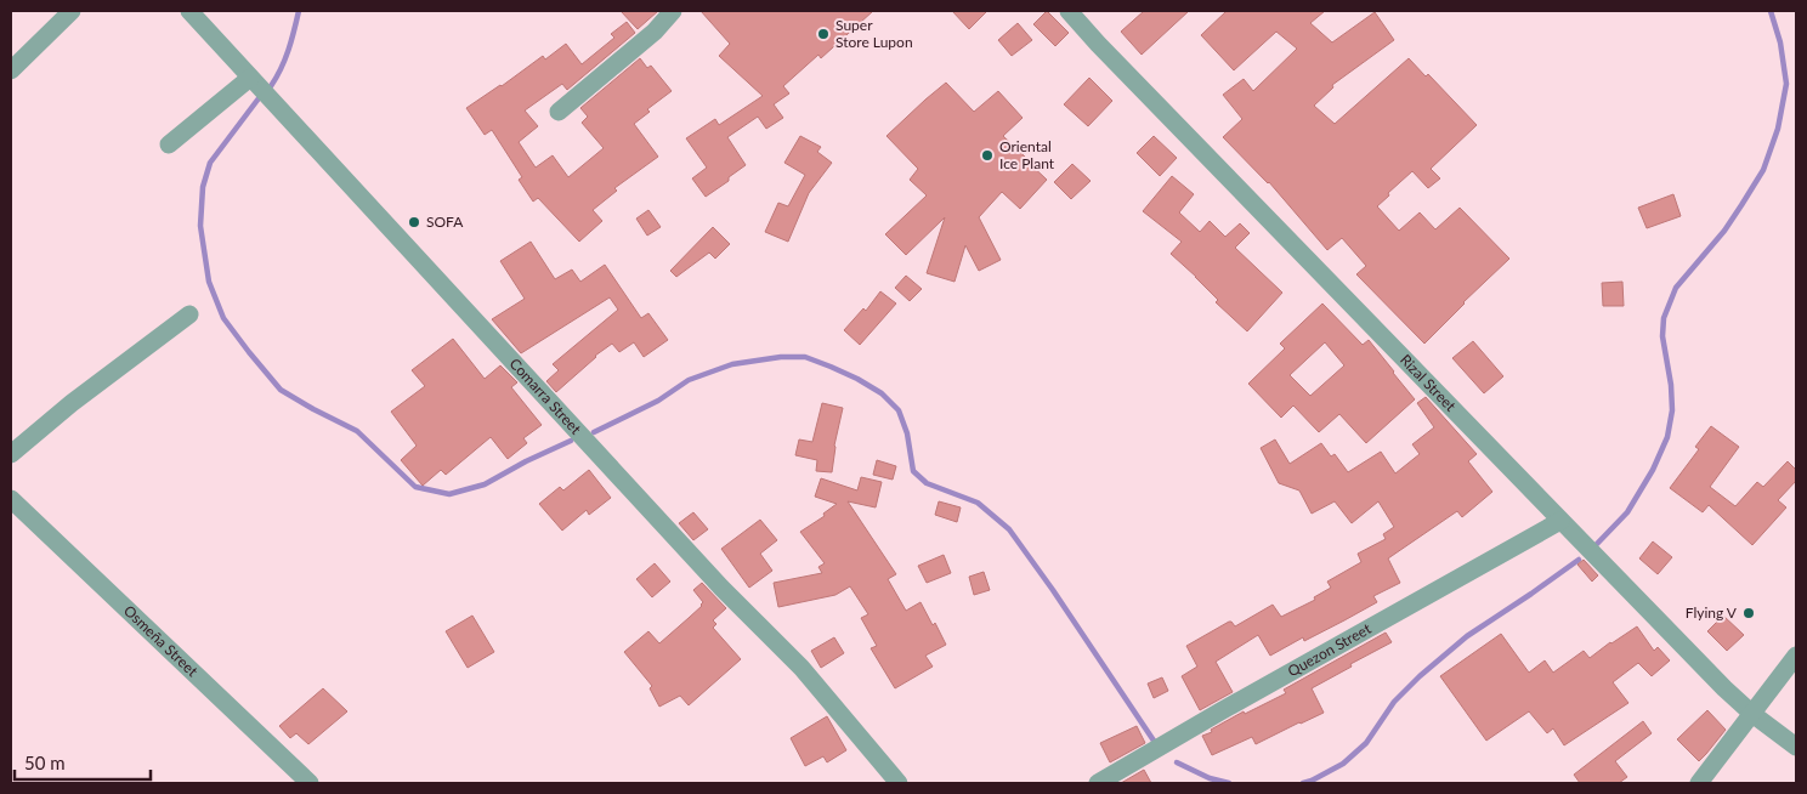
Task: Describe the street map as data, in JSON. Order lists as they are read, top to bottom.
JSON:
{
  "streets": {
    "street": [
      "Rizal Street",
      "Comarra Street",
      "Osmeña Street",
      "Quezon Street"
    ]
  },
  "crossings": [
    ["Rizal Street", "Quezon Street"]
  ],
  "places": [
    "Super Store Lupon",
    "Oriental Ice Plant",
    "SOFA",
    "Flying V"
  ],
  "scale_bar": "50 m"
}
